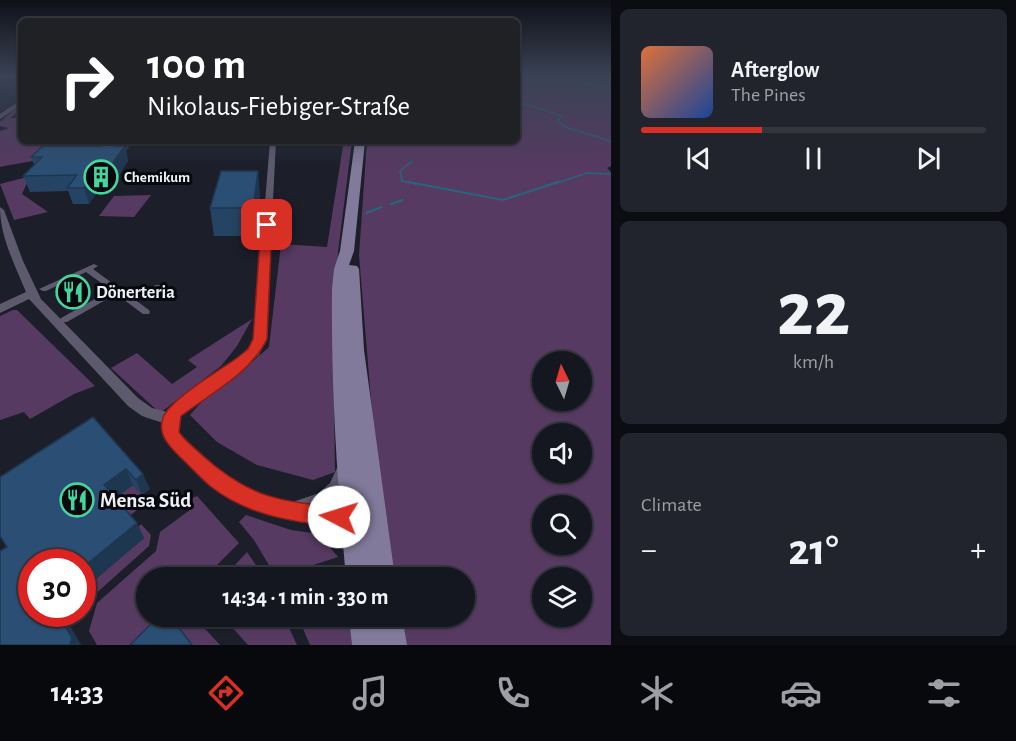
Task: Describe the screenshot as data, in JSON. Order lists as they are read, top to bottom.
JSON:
{
  "places": {
    "building": ["Chemikum"],
    "restaurant": ["Dönerteria", "Mensa Süd"]
  },
  "north": "top",
  "page": {
    "turn": ["100 m", "Nikolaus-Fiebiger-Straße"],
    "song": ["Afterglow", "The Pines"],
    "tile": [
      ["22", "km/h"],
      "Climate"
    ],
    "heat": ["−", "21°", "+"],
    "limit": "30",
    "trip": "14:34 · 1 min · 330 m",
    "tabs": "14:33"
  }
}
